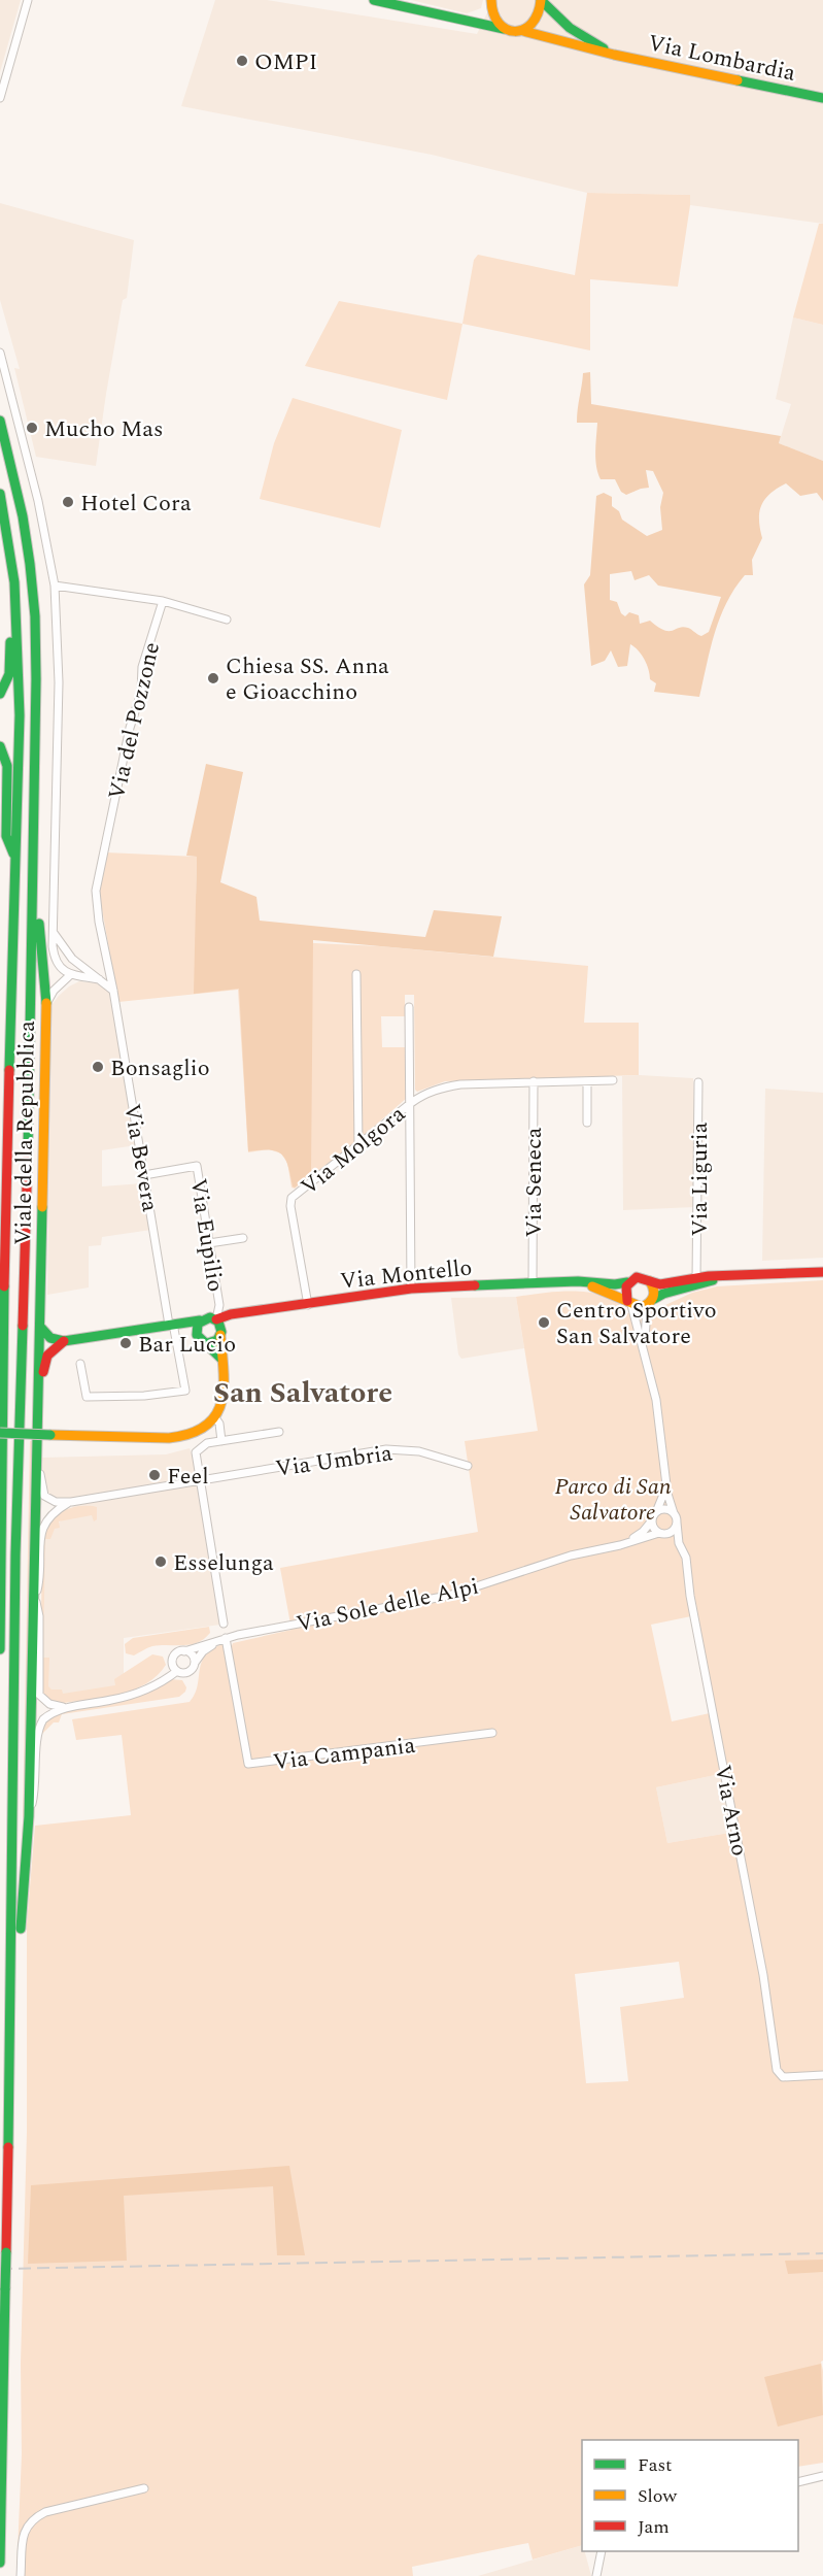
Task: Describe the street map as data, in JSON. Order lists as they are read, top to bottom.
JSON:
{
  "streets": {
    "main road": ["Via Lombardia", "Viale della Repubblica", "Via Montello"],
    "street": [
      "Via del Pozzone",
      "Via Molgora",
      "Via Bevera",
      "Via Liguria",
      "Via Seneca",
      "Via Eupilio",
      "Via Umbria",
      "Via Sole delle Alpi",
      "Via Campania",
      "Via Arno"
    ]
  },
  "crossings": [
    ["Via del Pozzone", "Via Bevera"],
    ["Via Molgora", "Via Seneca"],
    ["Via Molgora", "Via Montello"],
    ["Via Bevera", "Via Eupilio"],
    ["Via Seneca", "Via Montello"],
    ["Via Eupilio", "Via Montello"],
    ["Via Sole delle Alpi", "Via Campania"],
    ["Via Sole delle Alpi", "Via Arno"]
  ],
  "districts": ["San Salvatore"],
  "parks": ["Parco di San Salvatore"],
  "places": [
    "OMPI",
    "Mucho Mas",
    "Hotel Cora",
    "Chiesa SS. Anna e Gioacchino",
    "Bonsaglio",
    "Centro Sportivo San Salvatore",
    "Bar Lucio",
    "Feel",
    "Esselunga"
  ],
  "legend": ["Fast", "Slow", "Jam"]
}
